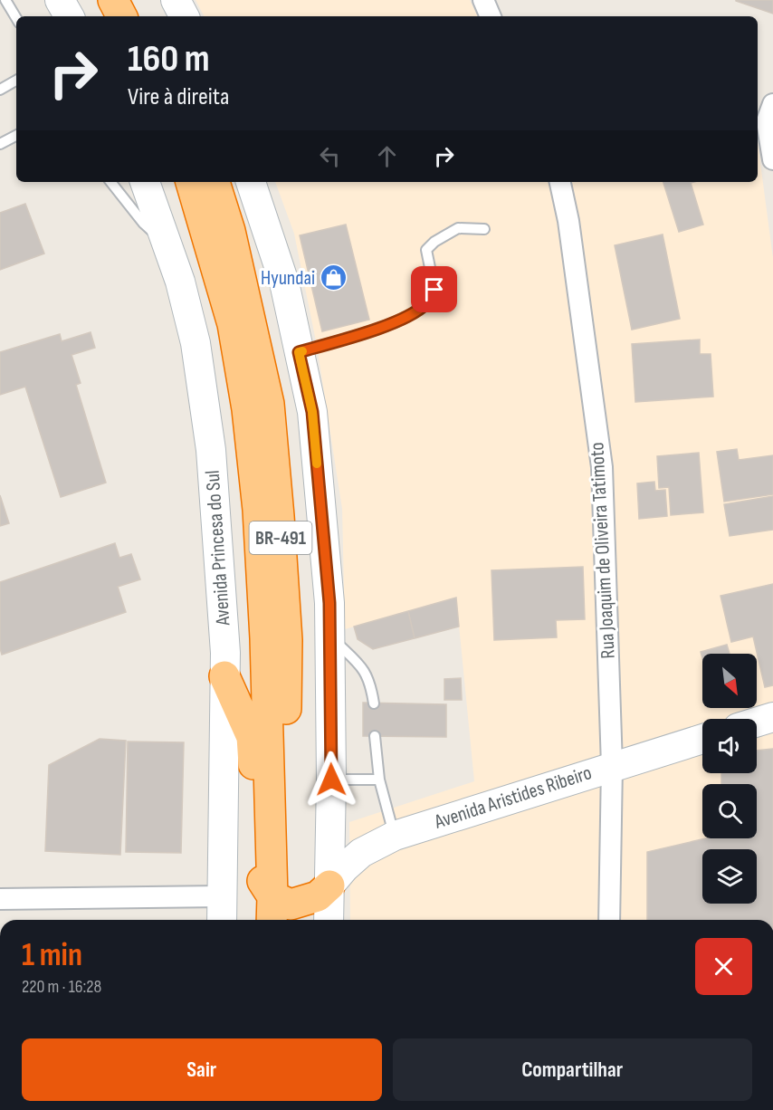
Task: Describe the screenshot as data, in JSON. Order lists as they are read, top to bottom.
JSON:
{
  "streets": {
    "highway": ["BR-491"],
    "main road": ["Avenida Princesa do Sul", "Avenida Aristides Ribeiro"],
    "street": ["Rua Joaquim de Oliveira Tatimoto"]
  },
  "crossings": [
    ["Rua Joaquim de Oliveira Tatimoto", "Avenida Aristides Ribeiro"]
  ],
  "places": {
    "shop": ["Hyundai"]
  },
  "north": "bottom right",
  "page": {
    "turn": ["160 m", "Vire à direita"],
    "heading": ["1 min", "220 m · 16:28"],
    "buttons": ["Sair", "Compartilhar"]
  }
}
